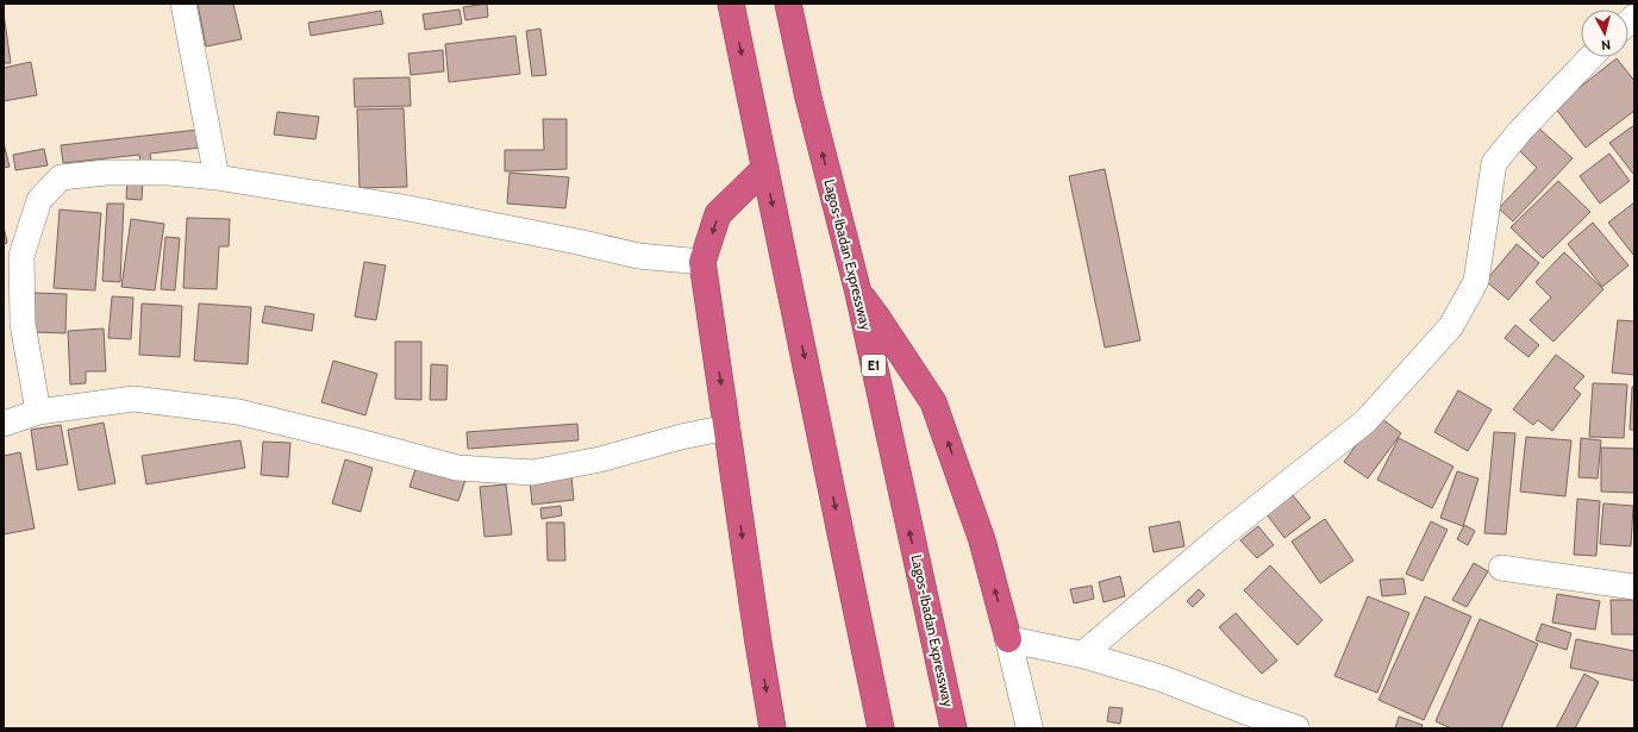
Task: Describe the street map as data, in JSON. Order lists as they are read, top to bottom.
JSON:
{
  "streets": {
    "highway": ["Lagos-Ibadan Expressway", "E1"]
  },
  "north": "bottom"
}
